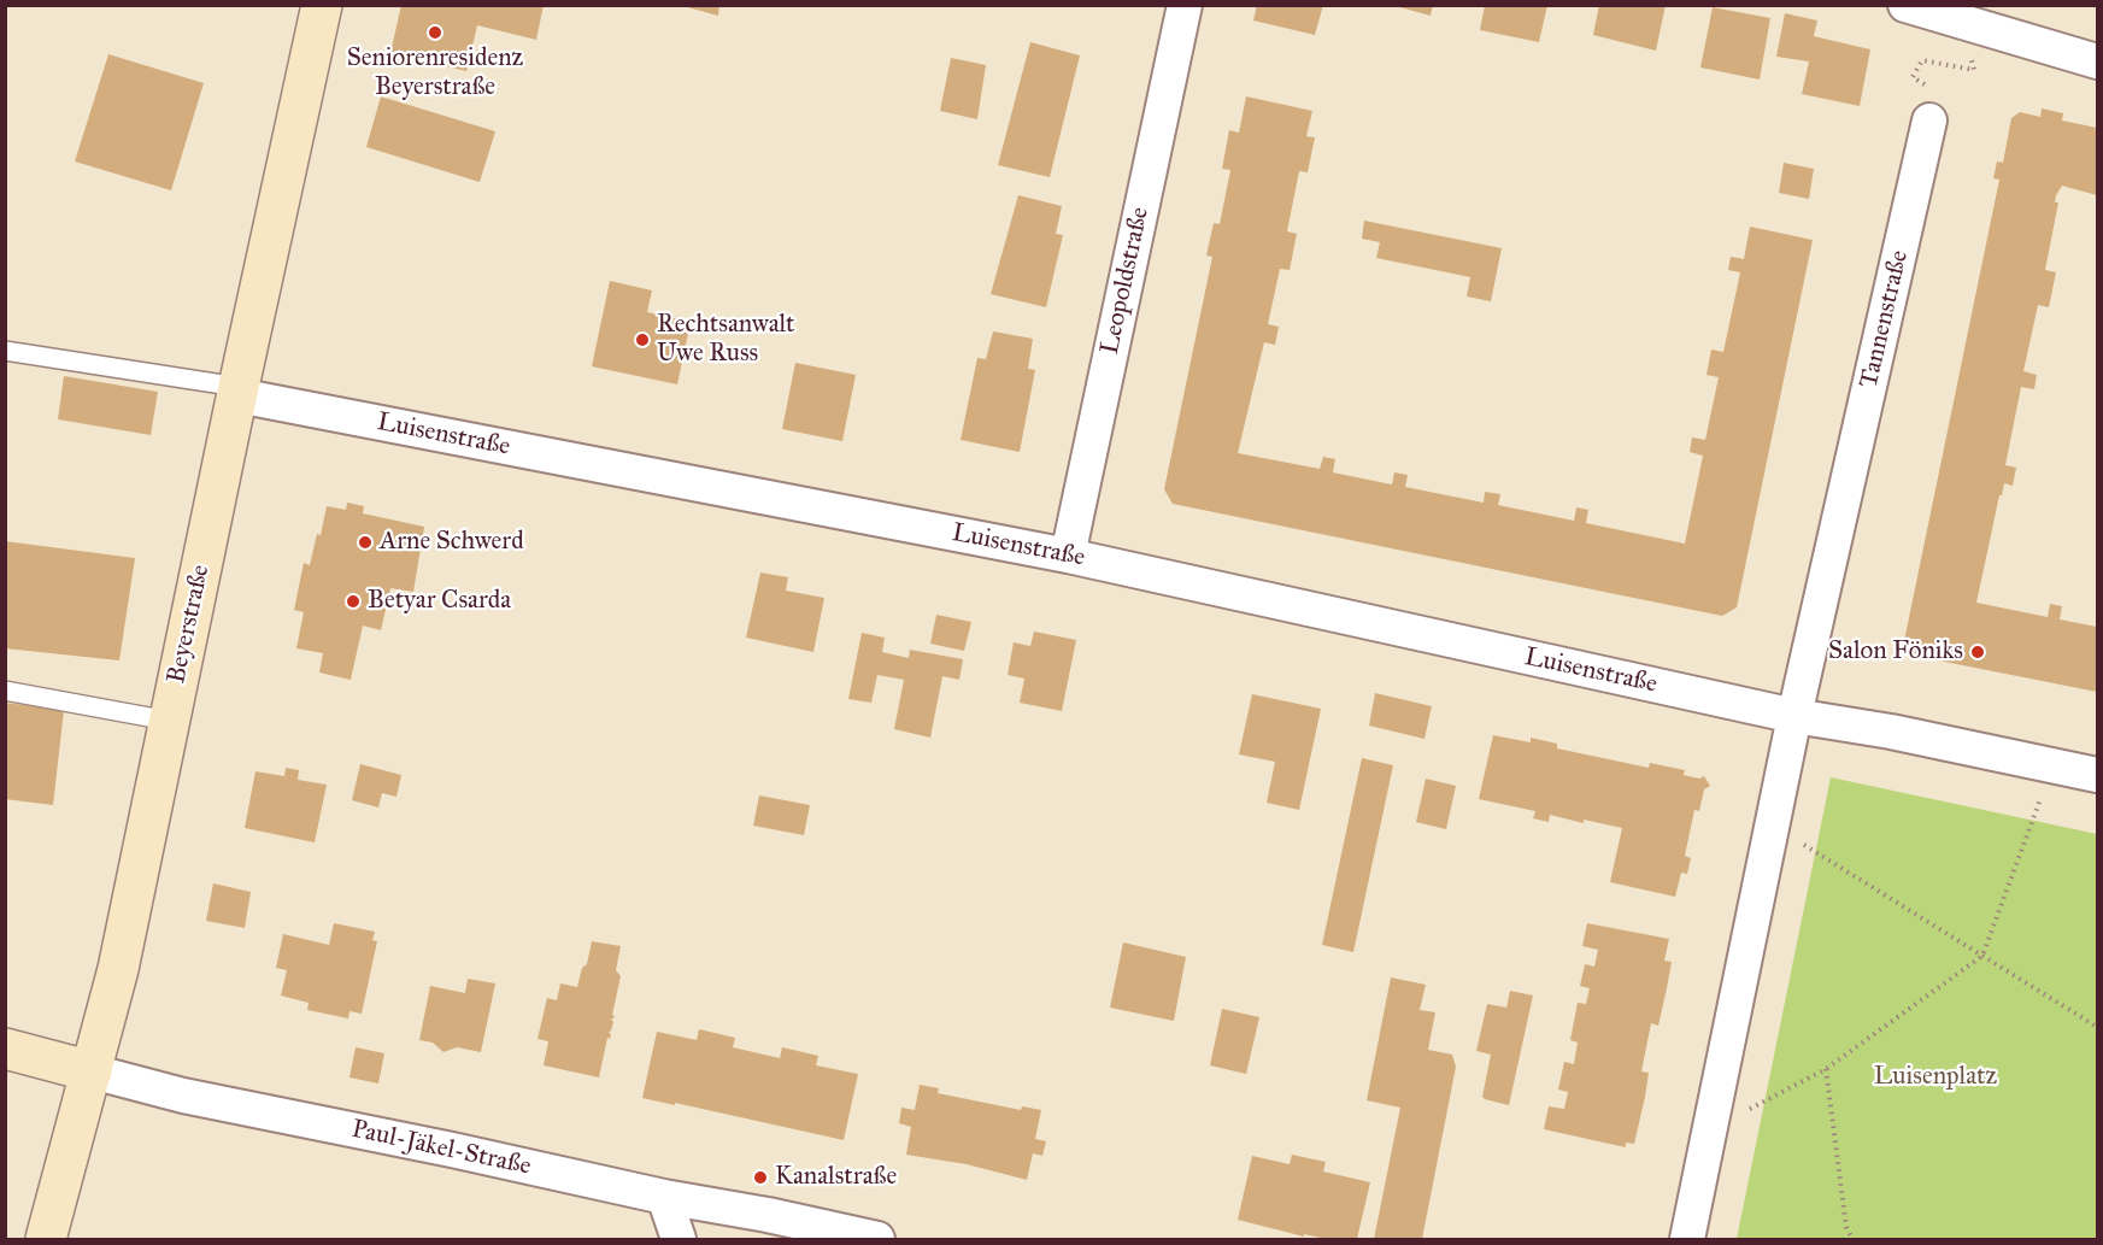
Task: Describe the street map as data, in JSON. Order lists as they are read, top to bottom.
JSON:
{
  "streets": {
    "street": [
      "Leopoldstraße",
      "Tannenstraße",
      "Luisenstraße",
      "Beyerstraße",
      "Paul-Jäkel-Straße"
    ]
  },
  "crossings": [
    ["Leopoldstraße", "Luisenstraße"],
    ["Tannenstraße", "Luisenstraße"],
    ["Luisenstraße", "Beyerstraße"],
    ["Beyerstraße", "Paul-Jäkel-Straße"]
  ],
  "parks": ["Luisenplatz"],
  "places": [
    "Seniorenresidenz Beyerstraße",
    "Rechtsanwalt Uwe Russ",
    "Arne Schwerd",
    "Betyar Csarda",
    "Salon Föniks",
    "Kanalstraße"
  ]
}
